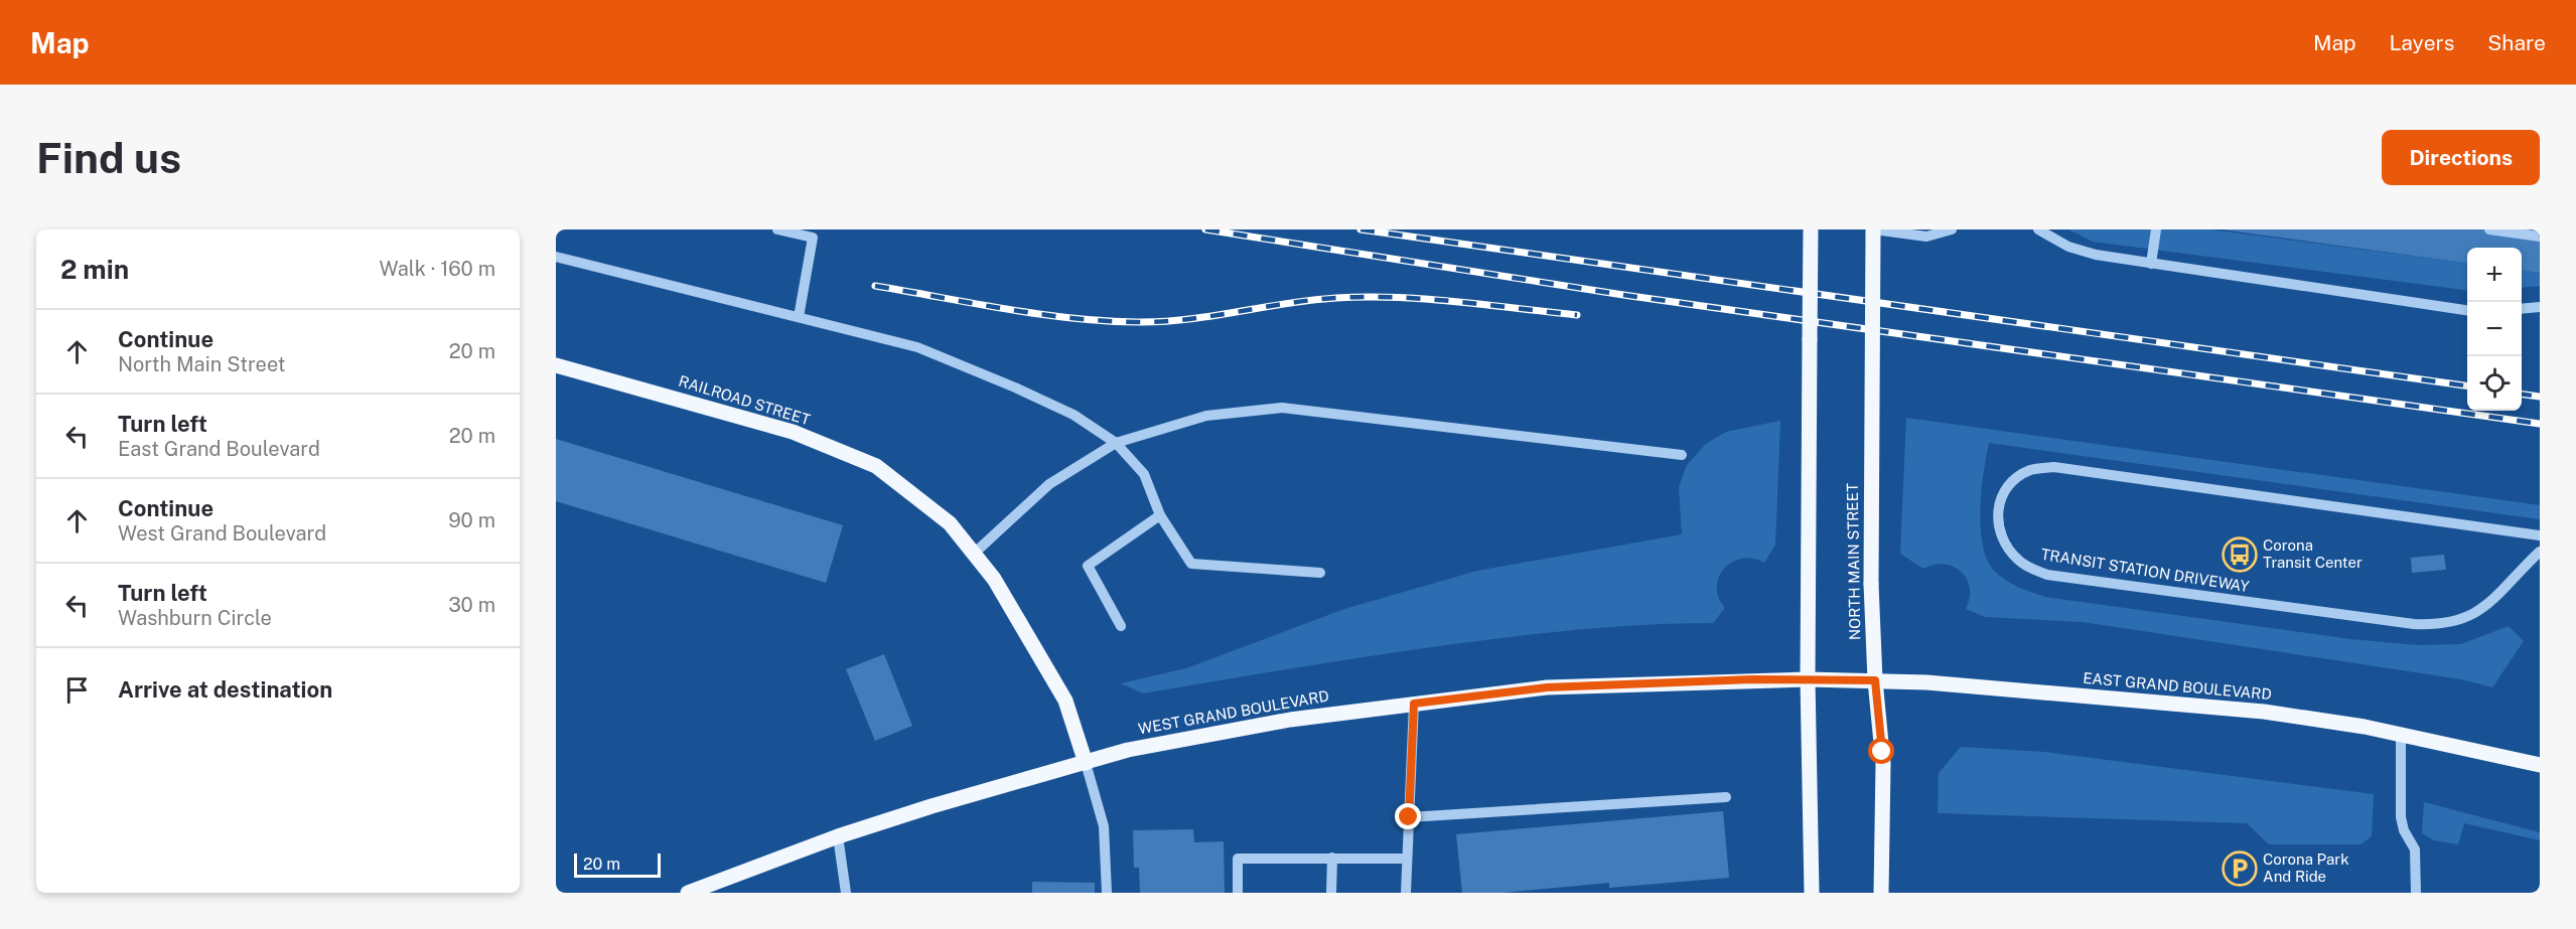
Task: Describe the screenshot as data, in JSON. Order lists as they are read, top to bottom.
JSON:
{
  "streets": {
    "main road": [
      "RAILROAD STREET",
      "NORTH MAIN STREET",
      "EAST GRAND BOULEVARD",
      "WEST GRAND BOULEVARD"
    ],
    "street": ["TRANSIT STATION DRIVEWAY"]
  },
  "crossings": [
    ["RAILROAD STREET", "WEST GRAND BOULEVARD"],
    ["NORTH MAIN STREET", "EAST GRAND BOULEVARD"],
    ["EAST GRAND BOULEVARD", "WEST GRAND BOULEVARD"]
  ],
  "places": {
    "bus stop": ["Corona Transit Center"],
    "parking": ["Corona Park And Ride"]
  },
  "scale_bar": "20 m",
  "page": {
    "header": "Map",
    "nav": ["Map", "Layers", "Share"],
    "buttons": "Directions",
    "title": "Find us",
    "heading": ["2 min", "Walk · 160 m"],
    "map_buttons": ["+", "−"],
    "list": [
      ["Continue", "North Main Street", "20 m"],
      ["Turn left", "East Grand Boulevard", "20 m"],
      ["Continue", "West Grand Boulevard", "90 m"],
      ["Turn left", "Washburn Circle", "30 m"],
      "Arrive at destination"
    ],
    "scale": "20 m"
  }
}
